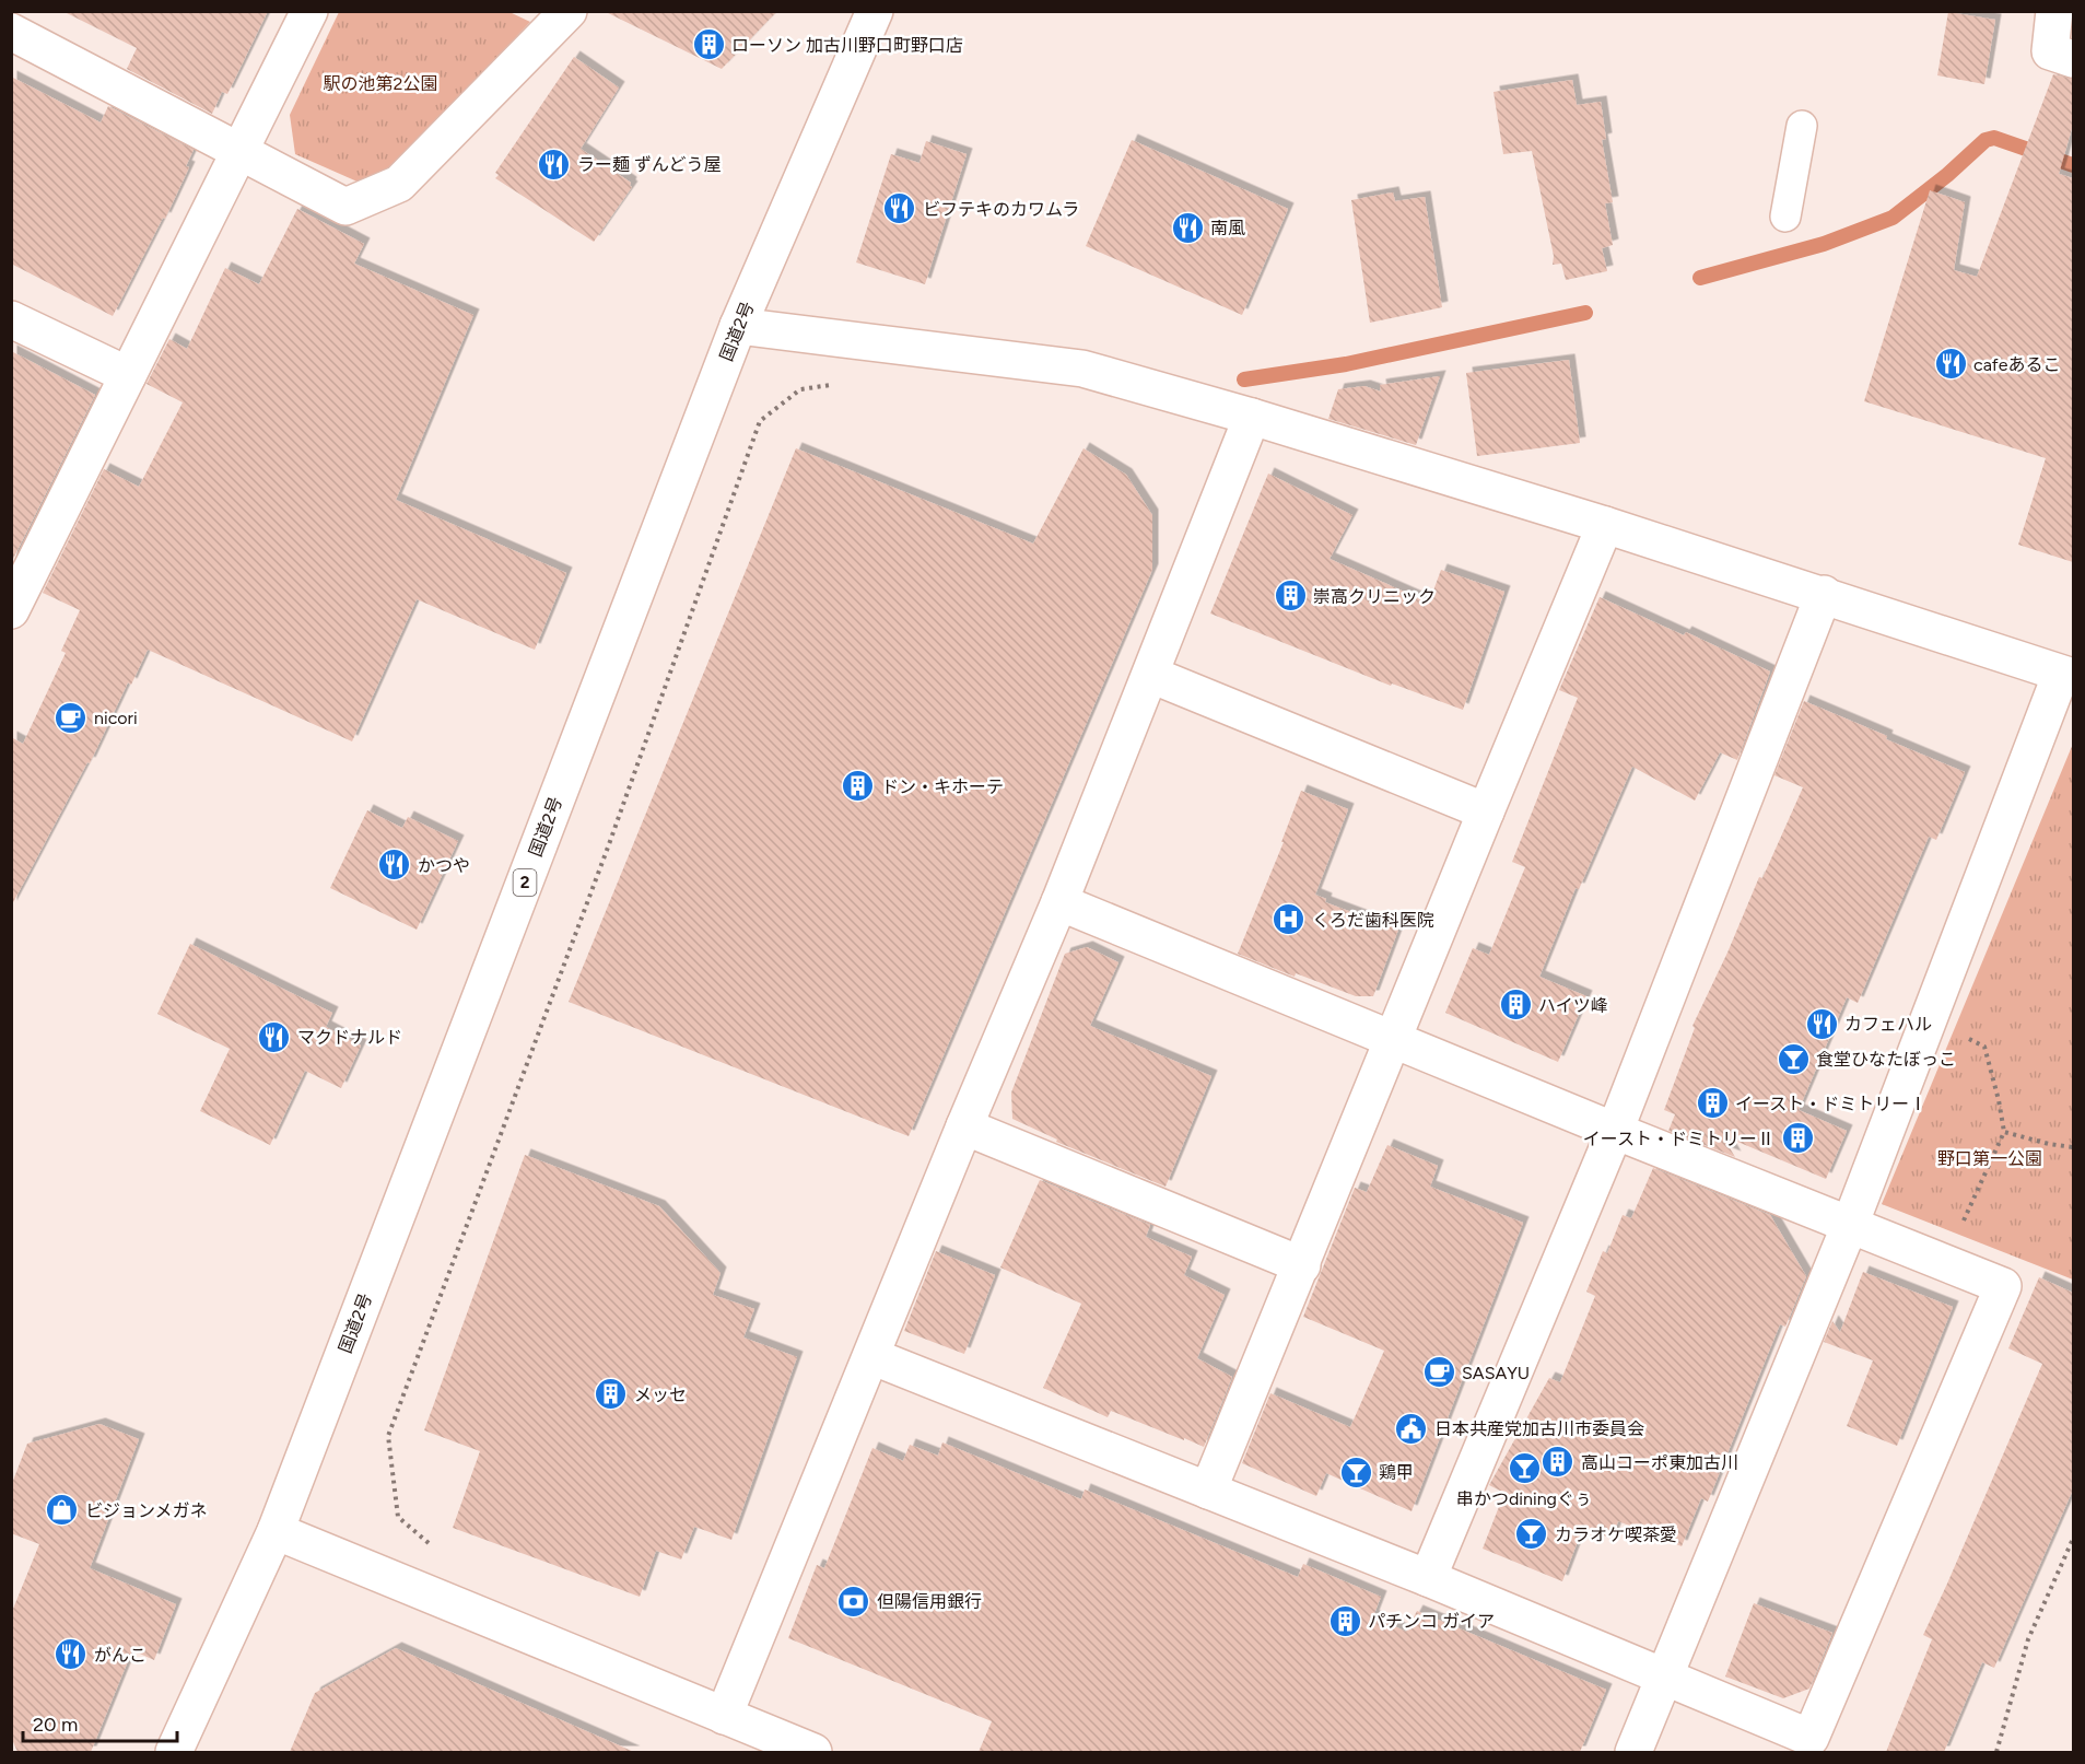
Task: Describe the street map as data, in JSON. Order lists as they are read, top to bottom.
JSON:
{
  "streets": {
    "main road": ["国道2号", "2"]
  },
  "parks": ["駅の池第2公園", "野口第一公園"],
  "places": {
    "building": [
      "ローソン 加古川野口町野口店",
      "崇高クリニック",
      "ドン・キホーテ",
      "ハイツ峰",
      "イースト・ドミトリーⅠ",
      "イースト・ドミトリーⅡ",
      "メッセ",
      "高山コーポ東加古川",
      "パチンコ ガイア"
    ],
    "restaurant": [
      "ラー麺 ずんどう屋",
      "ビフテキのカワムラ",
      "南風",
      "cafeあるこ",
      "かつや",
      "カフェハル",
      "マクドナルド",
      "がんこ"
    ],
    "cafe": ["nicori", "SASAYU"],
    "hospital": ["くろだ歯科医院"],
    "bar": [
      "食堂ひなたぼっこ",
      "串かつdiningぐぅ",
      "鶏甲",
      "カラオケ喫茶愛"
    ],
    "public building": ["日本共産党加古川市委員会"],
    "shop": ["ビジョンメガネ"],
    "bank": ["但陽信用銀行"]
  },
  "scale_bar": "20 m"
}
